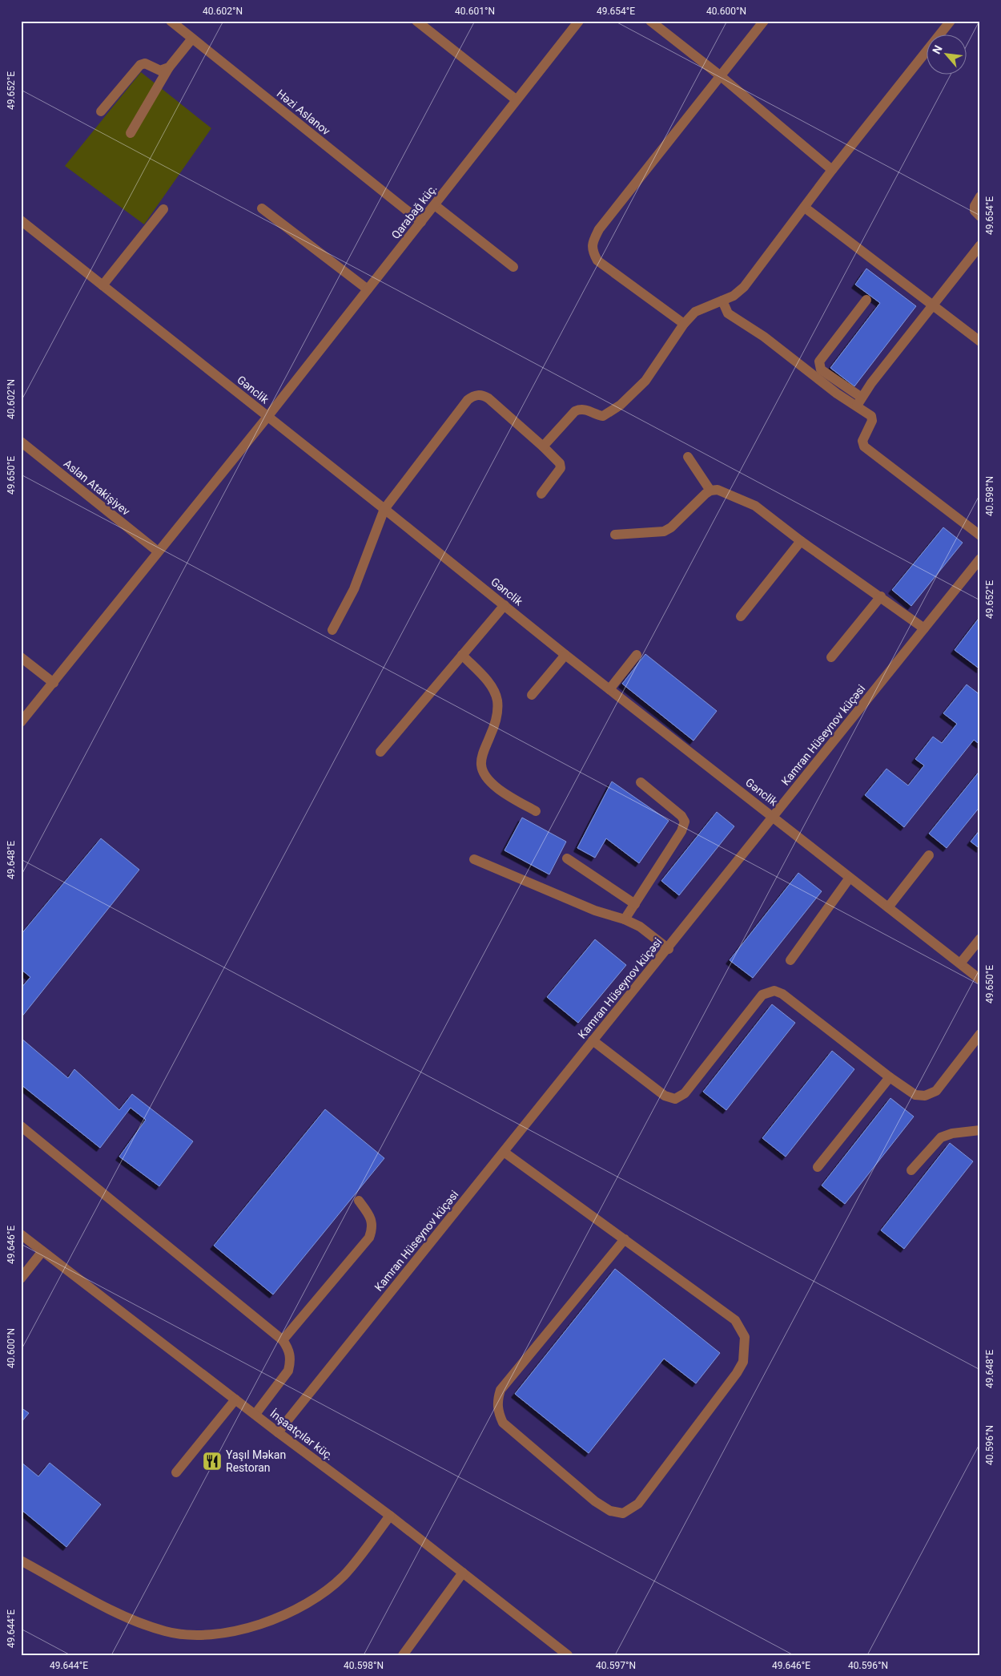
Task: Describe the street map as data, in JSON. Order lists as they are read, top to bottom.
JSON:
{
  "streets": {
    "street": [
      "Həzi Aslanov",
      "Qarabağ küç.",
      "Gənclik",
      "Aslan Atakişiyev",
      "Kamran Hüseynov küçəsi",
      "İnşaatçılar küç."
    ]
  },
  "crossings": [
    ["Həzi Aslanov", "Qarabağ küç."],
    ["Qarabağ küç.", "Gənclik"],
    ["Qarabağ küç.", "Aslan Atakişiyev"],
    ["Gənclik", "Kamran Hüseynov küçəsi"],
    ["Kamran Hüseynov küçəsi", "İnşaatçılar küç."]
  ],
  "places": {
    "restaurant": ["Yaşıl Məkan Restoran"]
  },
  "north": "top left",
  "coordinates": [
    "40.602°N",
    "40.601°N",
    "49.654°E",
    "40.600°N",
    "49.652°E",
    "49.650°E",
    "40.598°N",
    "49.648°E",
    "49.646°E",
    "40.596°N",
    "49.644°E",
    "40.597°N"
  ]
}
